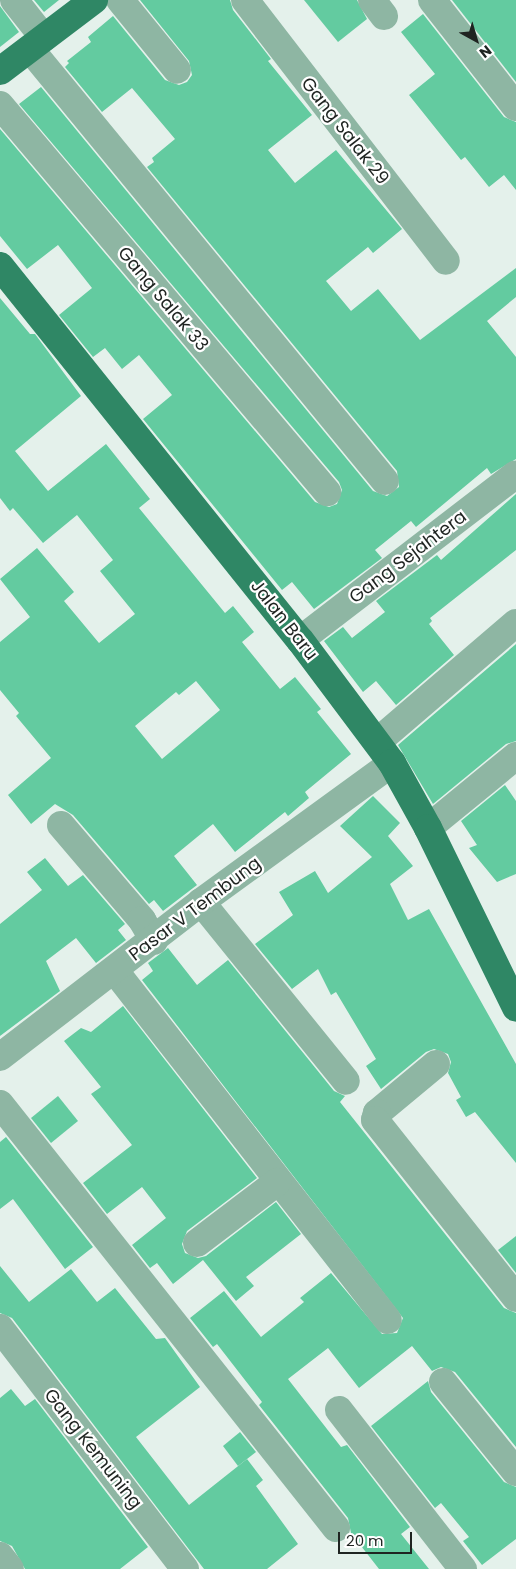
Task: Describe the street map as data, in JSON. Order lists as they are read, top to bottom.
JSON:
{
  "streets": {
    "main road": ["Jalan Baru"],
    "street": [
      "Gang Salak 29",
      "Gang Salak 33",
      "Gang Sejahtera",
      "Pasar V Tembung",
      "Gang Kemuning"
    ]
  },
  "crossings": [
    ["Gang Sejahtera", "Jalan Baru"],
    ["Jalan Baru", "Pasar V Tembung"]
  ],
  "scale_bar": "20 m",
  "north": "bottom right"
}
